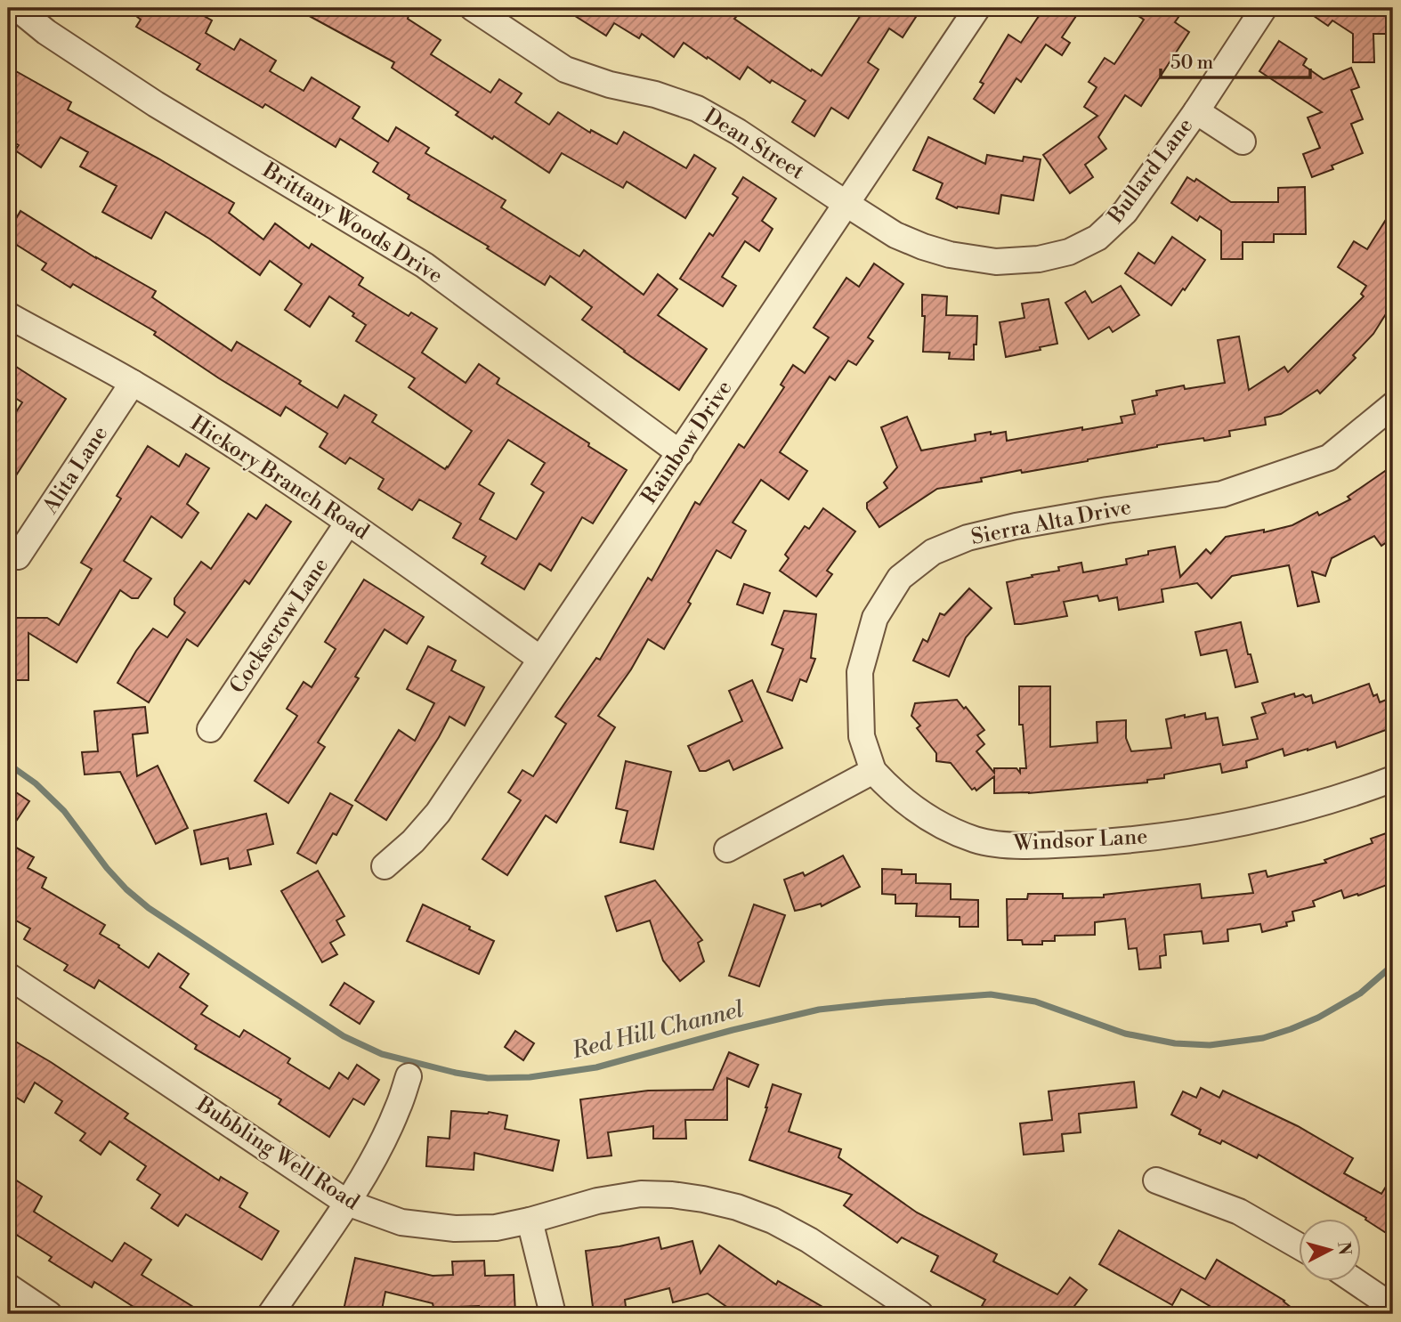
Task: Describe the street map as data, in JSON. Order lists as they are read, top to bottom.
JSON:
{
  "streets": {
    "street": [
      "Dean Street",
      "Bullard Lane",
      "Brittany Woods Drive",
      "Rainbow Drive",
      "Alita Lane",
      "Hickory Branch Road",
      "Sierra Alta Drive",
      "Cockscrow Lane",
      "Windsor Lane",
      "Bubbling Well Road"
    ]
  },
  "crossings": [
    ["Dean Street", "Bullard Lane"],
    ["Dean Street", "Rainbow Drive"],
    ["Brittany Woods Drive", "Rainbow Drive"],
    ["Rainbow Drive", "Hickory Branch Road"],
    ["Alita Lane", "Hickory Branch Road"],
    ["Hickory Branch Road", "Cockscrow Lane"],
    ["Sierra Alta Drive", "Windsor Lane"]
  ],
  "water": ["Red Hill Channel"],
  "scale_bar": "50 m",
  "north": "right"
}
